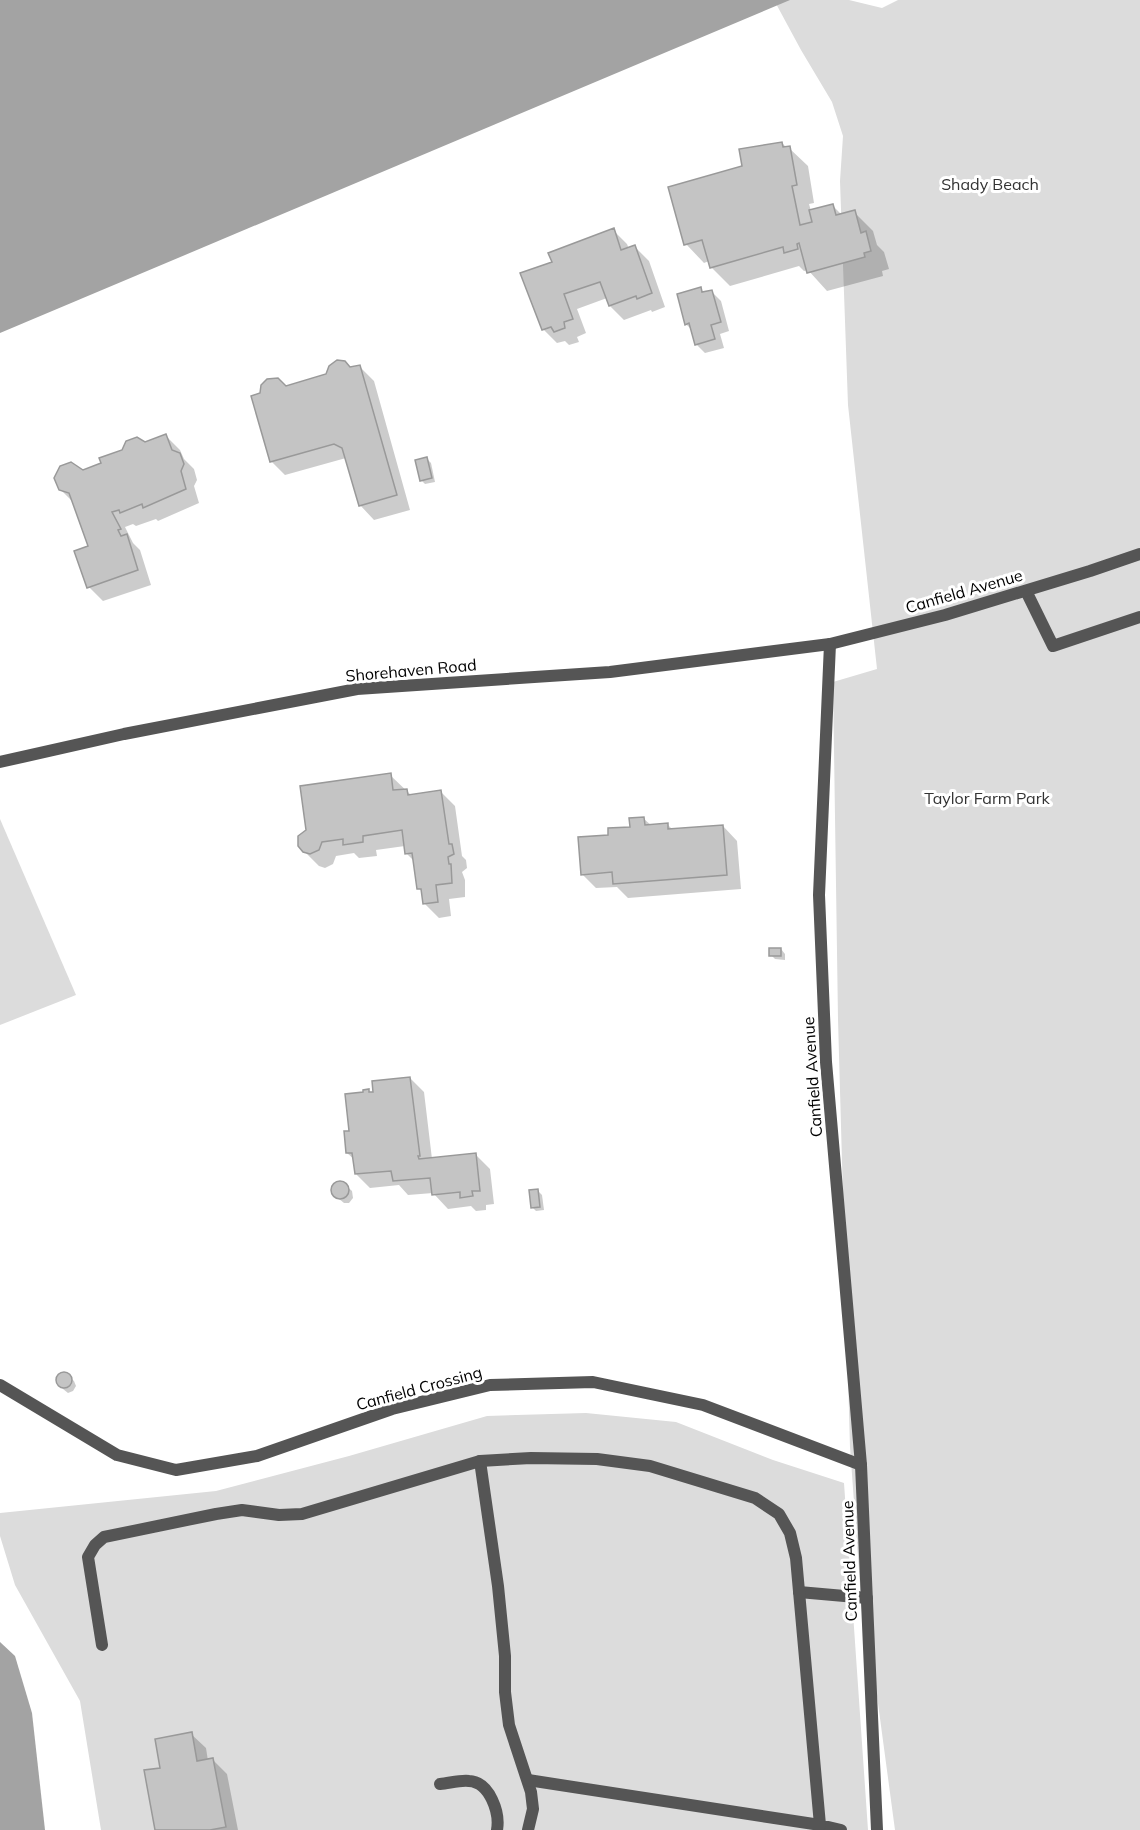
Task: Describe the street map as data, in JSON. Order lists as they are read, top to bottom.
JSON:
{
  "streets": {
    "street": ["Canfield Avenue", "Shorehaven Road", "Canfield Crossing"]
  },
  "crossings": [
    ["Canfield Avenue", "Shorehaven Road"],
    ["Canfield Avenue", "Canfield Crossing"]
  ],
  "parks": ["Shady Beach", "Taylor Farm Park"]
}
